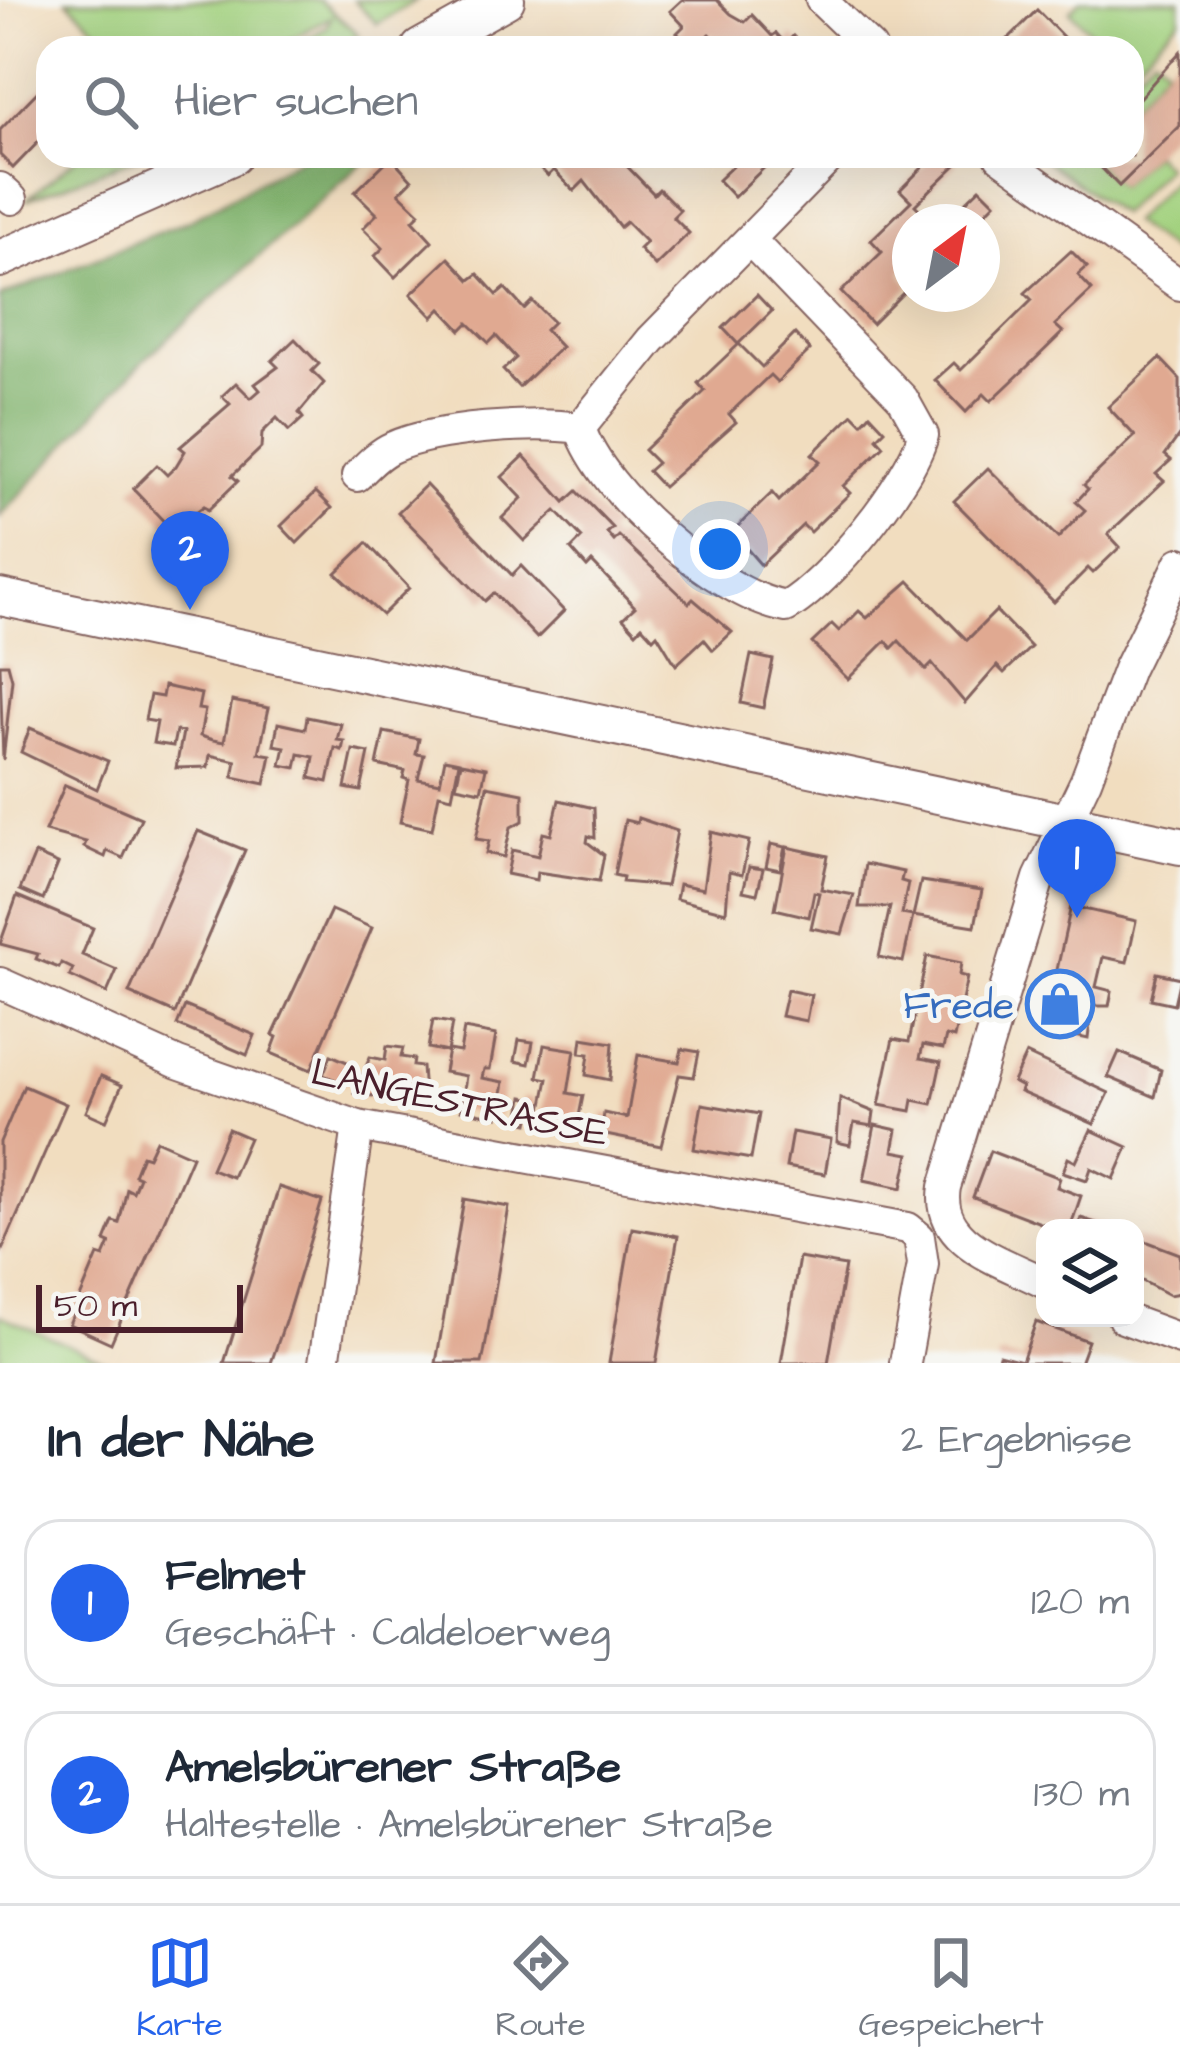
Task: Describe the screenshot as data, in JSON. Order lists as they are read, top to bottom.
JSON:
{
  "streets": {
    "street": ["LANGESTRASSE"]
  },
  "places": {
    "shop": ["Frede"]
  },
  "scale_bar": "50 m",
  "north": "top right",
  "page": {
    "search": "Hier suchen",
    "pins": ["2", "1"],
    "scale": "50 m",
    "heading": ["In der Nähe", "2 Ergebnisse"],
    "list": [
      {
        "mark": "1",
        "name": "Felmet",
        "note": "Geschäft · Caldeloerweg",
        "value": "120 m"
      },
      {
        "mark": "2",
        "name": "Amelsbürener Straße",
        "note": "Haltestelle · Amelsbürener Straße",
        "value": "130 m"
      }
    ],
    "nav": ["Karte", "Route", "Gespeichert"]
  }
}
